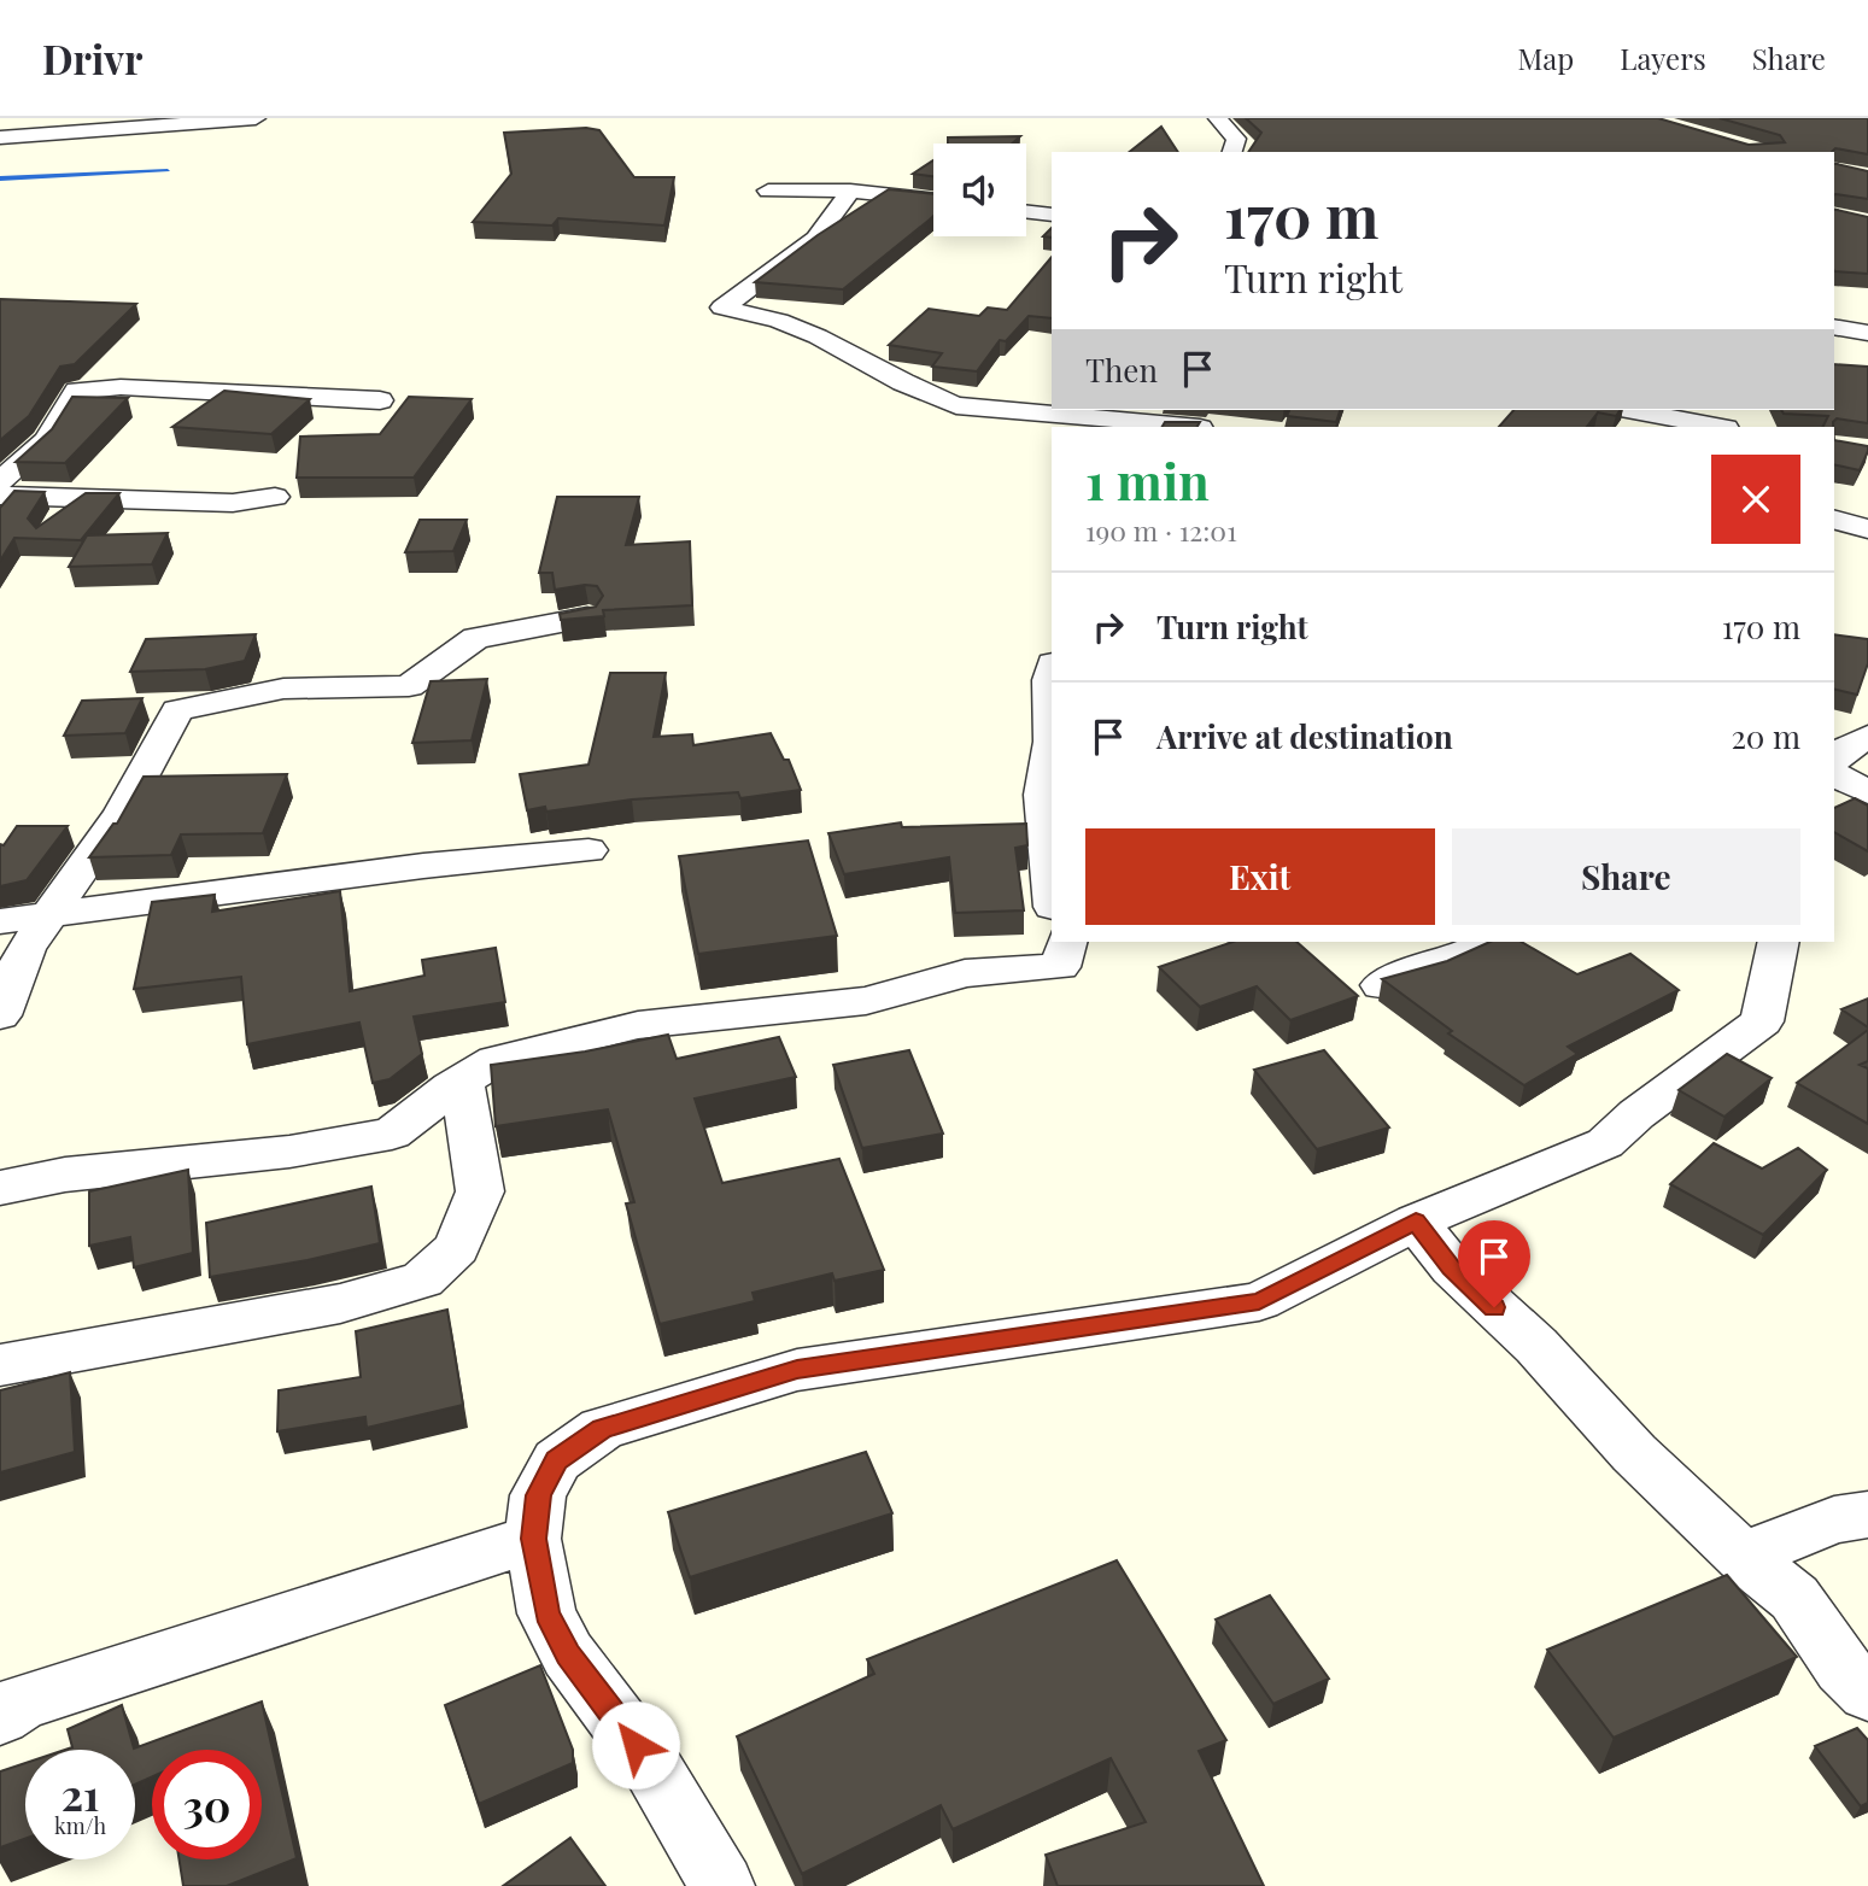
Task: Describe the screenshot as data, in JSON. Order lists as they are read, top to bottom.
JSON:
{
  "page": {
    "header": "Drivr",
    "nav": ["Map", "Layers", "Share"],
    "turn": ["170 m", "Turn right"],
    "then": "Then",
    "heading": ["1 min", "190 m · 12:01"],
    "list": [
      {
        "name": "Turn right",
        "value": "170 m"
      },
      {
        "name": "Arrive at destination",
        "value": "20 m"
      }
    ],
    "buttons": ["Exit", "Share"],
    "speed": "21 km/h",
    "limit": "30"
  }
}
